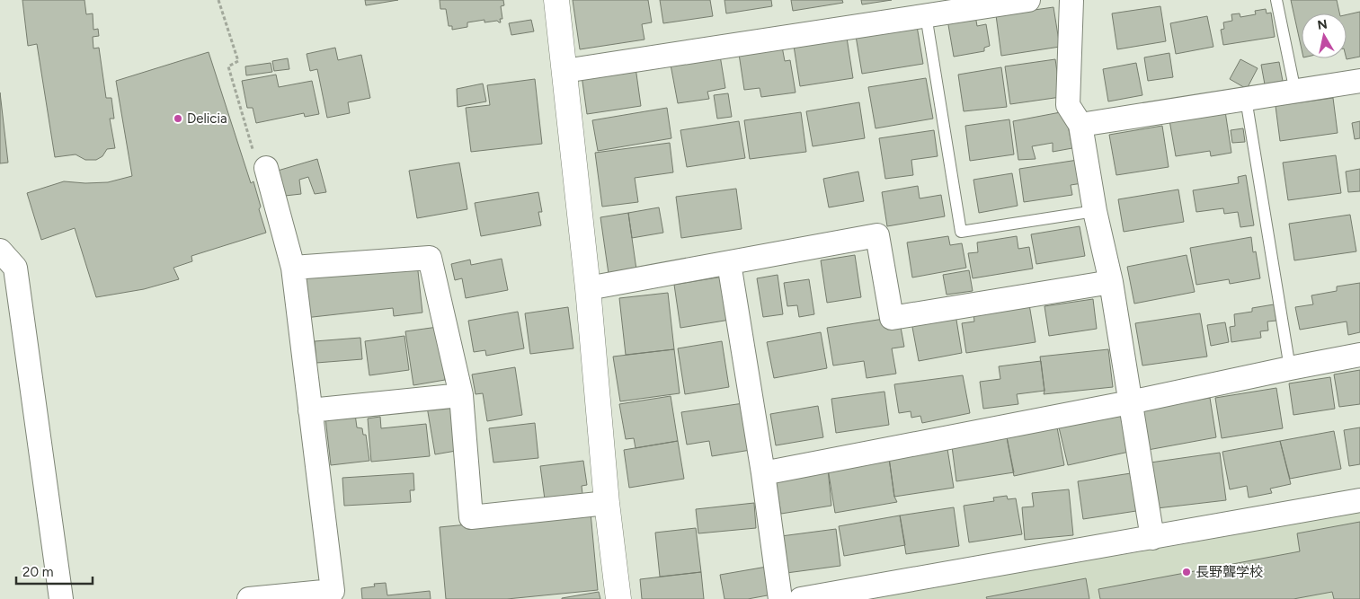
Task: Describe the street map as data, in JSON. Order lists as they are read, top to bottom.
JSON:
{
  "places": ["Delicia", "長野聾学校"],
  "scale_bar": "20 m",
  "north": "top"
}
